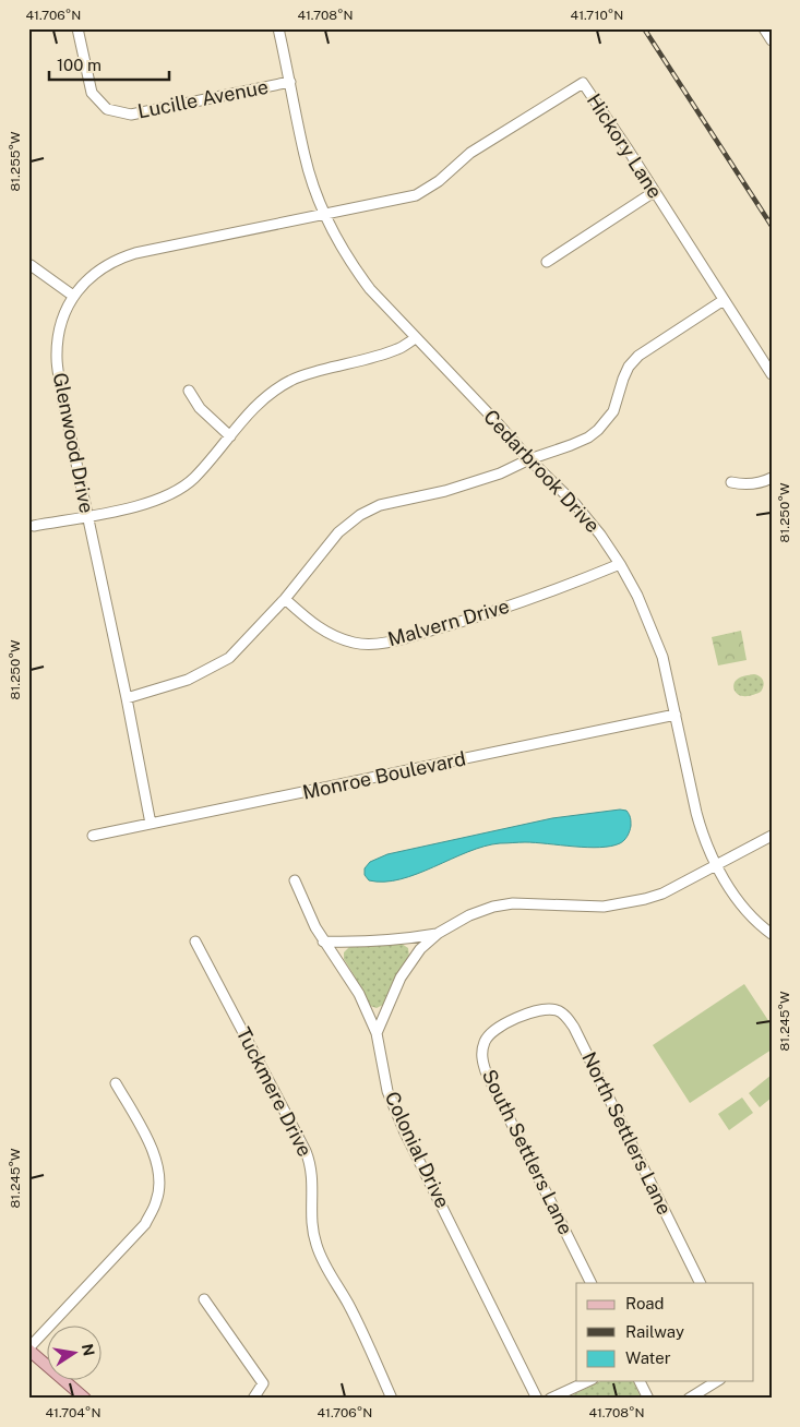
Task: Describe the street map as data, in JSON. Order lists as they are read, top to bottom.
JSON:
{
  "streets": {
    "street": [
      "Lucille Avenue",
      "Hickory Lane",
      "Glenwood Drive",
      "Cedarbrook Drive",
      "Malvern Drive",
      "Monroe Boulevard",
      "Tuckmere Drive",
      "North Settlers Lane",
      "Colonial Drive",
      "South Settlers Lane"
    ]
  },
  "crossings": [
    ["Lucille Avenue", "Cedarbrook Drive"],
    ["Hickory Lane", "Glenwood Drive"],
    ["Hickory Lane", "Cedarbrook Drive"],
    ["Glenwood Drive", "Cedarbrook Drive"],
    ["Glenwood Drive", "Monroe Boulevard"],
    ["Cedarbrook Drive", "Malvern Drive"],
    ["Cedarbrook Drive", "Monroe Boulevard"],
    ["North Settlers Lane", "South Settlers Lane"]
  ],
  "legend": ["Road", "Railway", "Water"],
  "scale_bar": "100 m",
  "north": "right",
  "coordinates": [
    "41.706°N",
    "41.708°N",
    "41.710°N",
    "81.255°W",
    "81.250°W",
    "81.245°W",
    "41.704°N"
  ]
}
